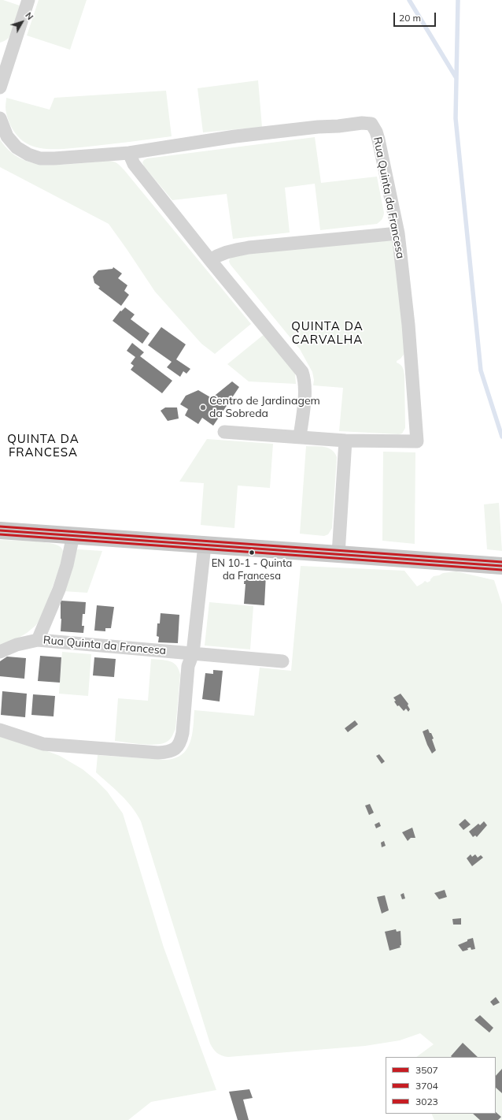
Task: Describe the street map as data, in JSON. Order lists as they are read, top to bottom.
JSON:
{
  "streets": {
    "street": ["Rua Quinta da Francesa"]
  },
  "districts": ["QUINTA DA CARVALHA", "QUINTA DA FRANCESA"],
  "places": ["Centro de Jardinagem da Sobreda", "EN 10-1 - Quinta da Francesa"],
  "lines": ["transit line 3023", "transit line 3507", "transit line 3704"],
  "legend": ["3507", "3704", "3023"],
  "scale_bar": "20 m",
  "north": "top right"
}
